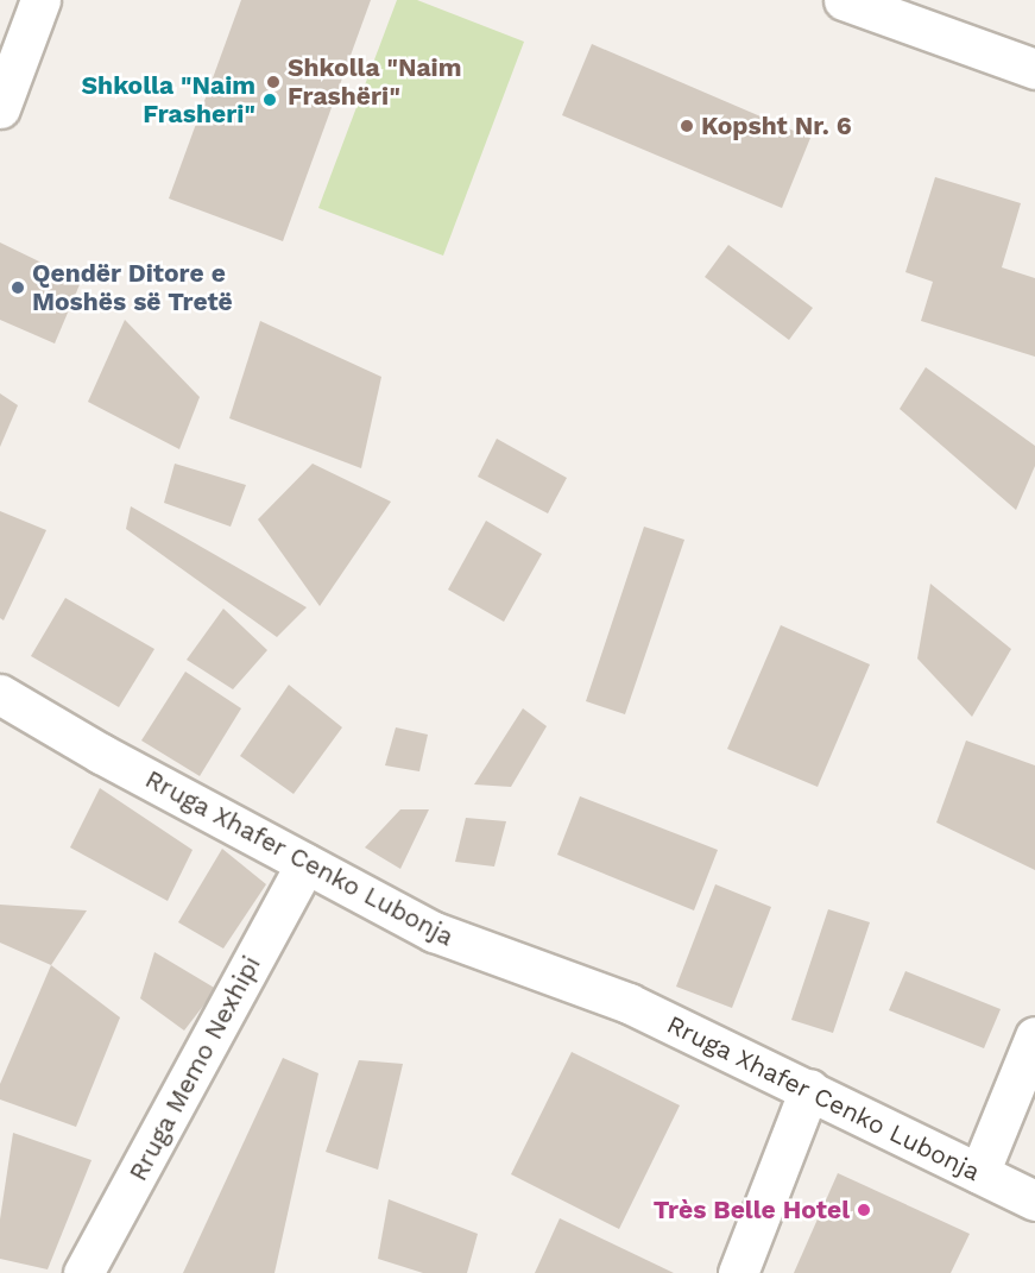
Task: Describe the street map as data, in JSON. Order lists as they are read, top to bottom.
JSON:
{
  "streets": {
    "street": ["Rruga Xhafer Cenko Lubonja", "Rruga Memo Nexhipi"]
  },
  "crossings": [
    ["Rruga Xhafer Cenko Lubonja", "Rruga Memo Nexhipi"]
  ],
  "places": [
    "Shkolla \"Naim Frashëri\"",
    "Shkolla \"Naim Frasheri\"",
    "Kopsht Nr. 6",
    "Qendër Ditore e Moshës së Tretë",
    "Très Belle Hotel"
  ]
}
